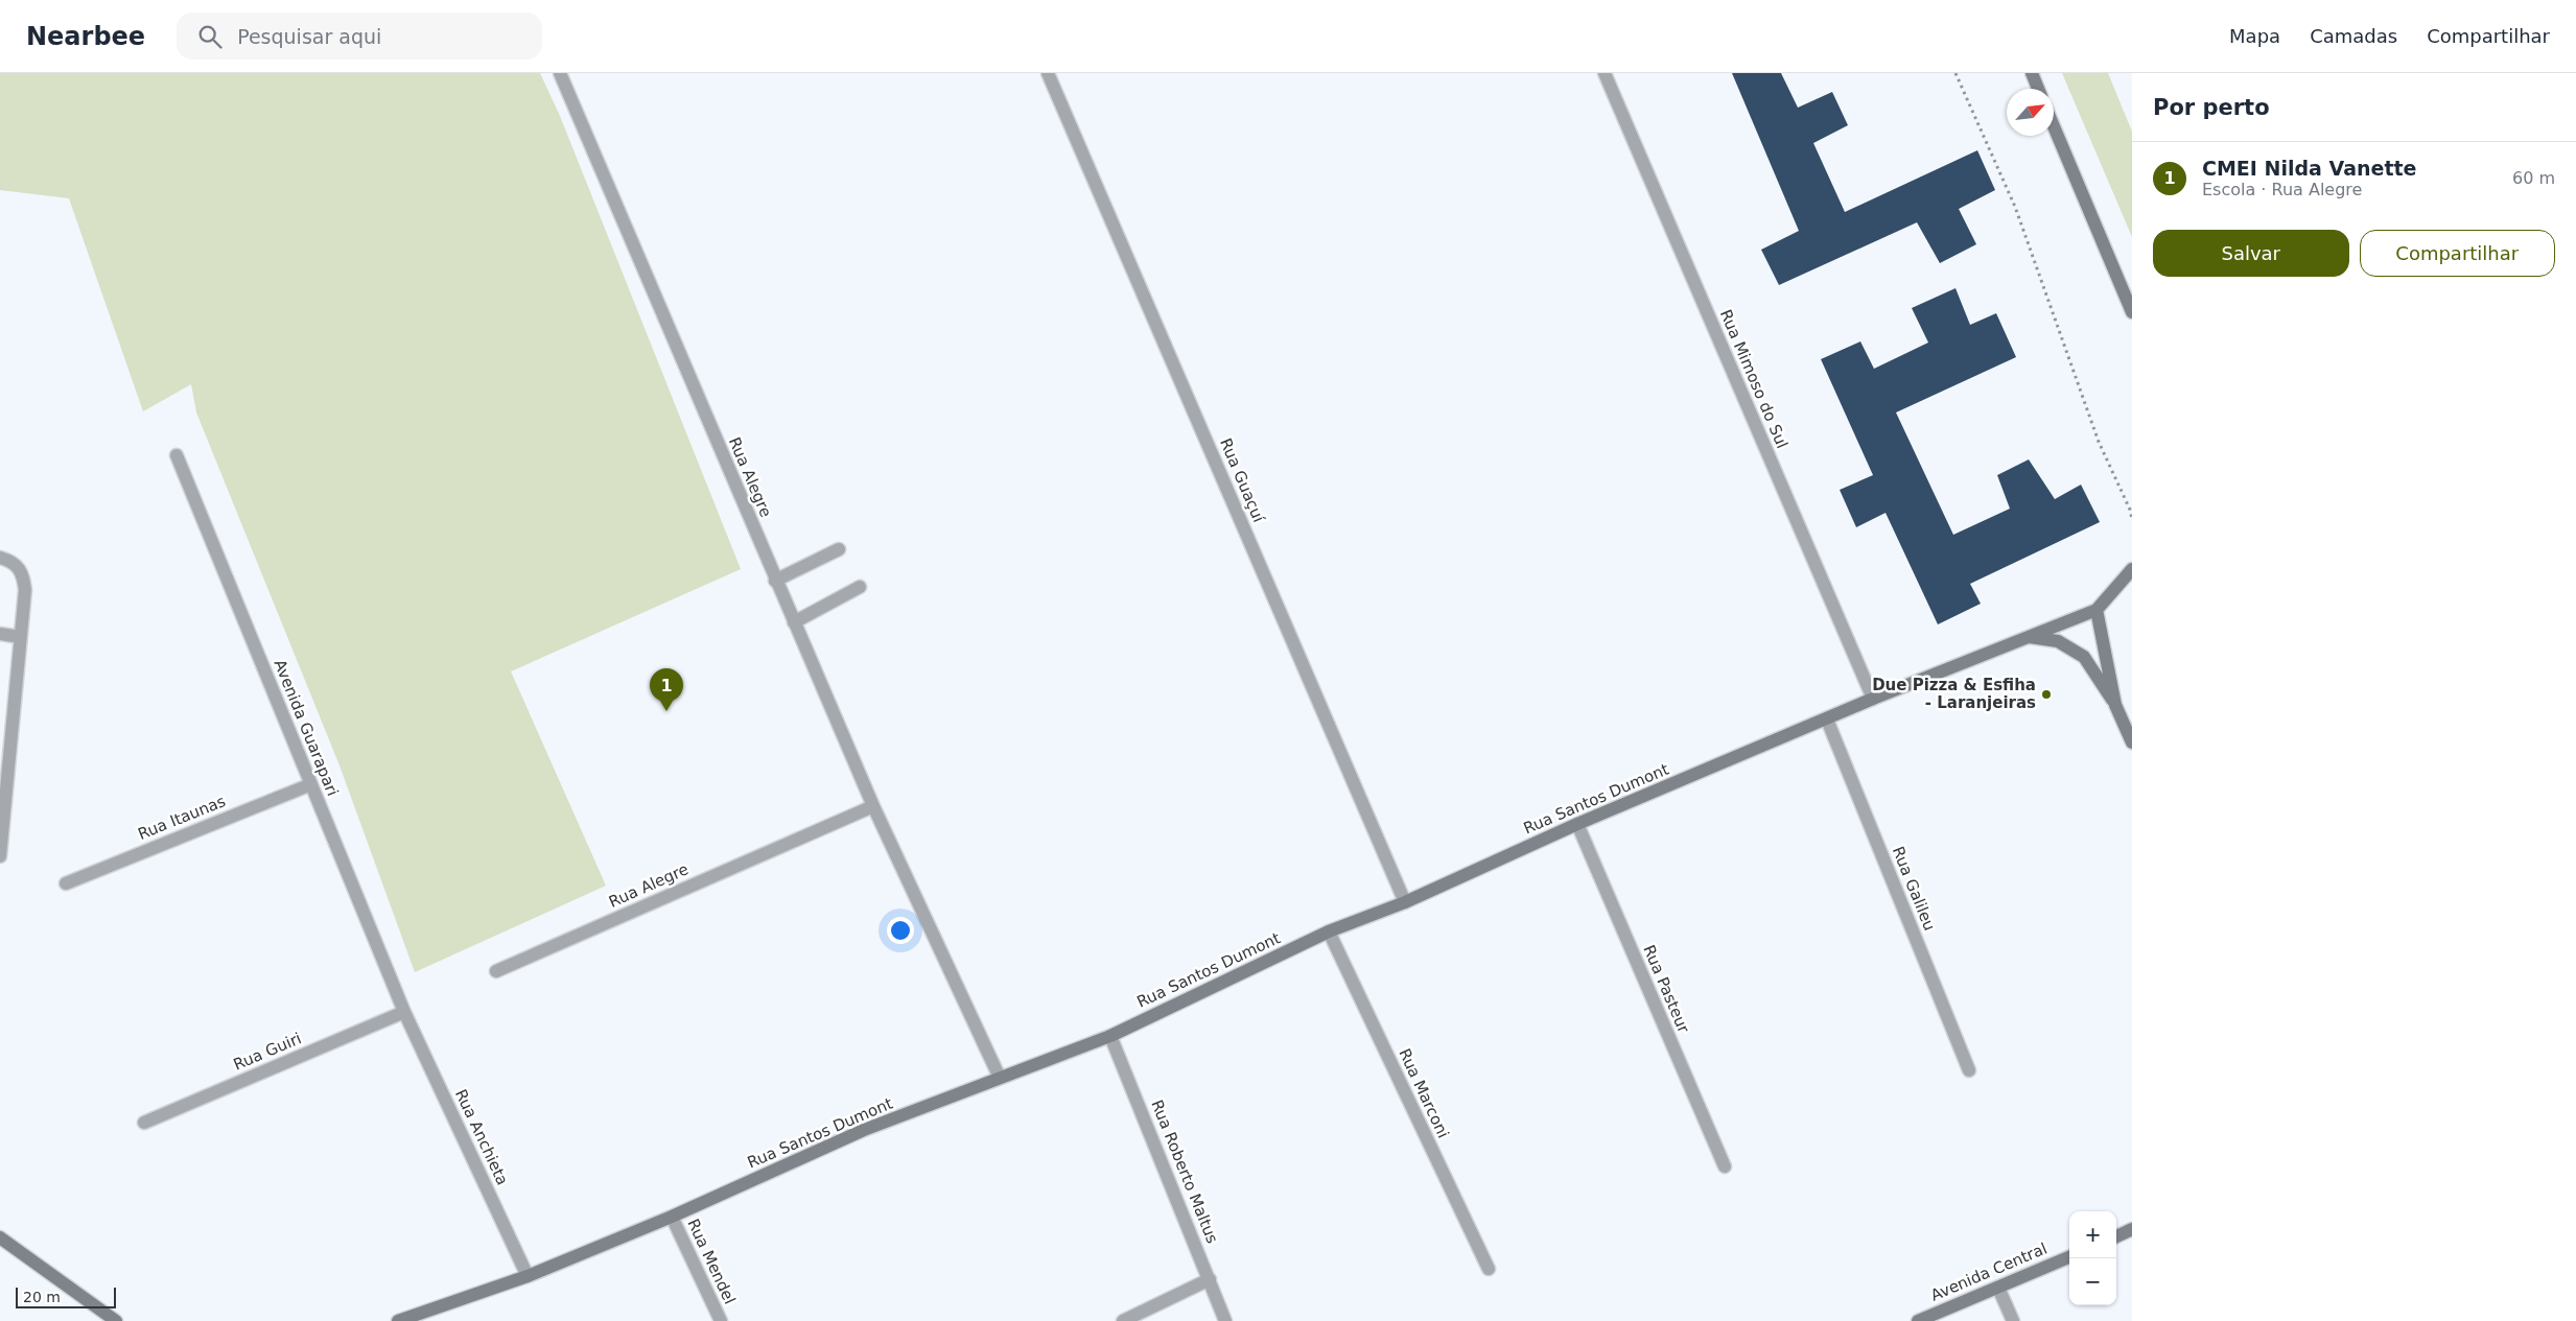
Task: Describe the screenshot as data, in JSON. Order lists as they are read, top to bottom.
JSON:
{
  "streets": {
    "street": [
      "Rua Mimoso do Sul",
      "Rua Alegre",
      "Rua Guaçuí",
      "Avenida Guarapari",
      "Rua Santos Dumont",
      "Rua Itaunas",
      "Rua Galileu",
      "Rua Pasteur",
      "Rua Guiri",
      "Rua Marconi",
      "Rua Anchieta",
      "Rua Roberto Maltus",
      "Rua Mendel",
      "Avenida Central"
    ]
  },
  "crossings": [
    ["Rua Mimoso do Sul", "Rua Santos Dumont"],
    ["Rua Alegre", "Rua Santos Dumont"],
    ["Rua Guaçuí", "Rua Santos Dumont"],
    ["Avenida Guarapari", "Rua Itaunas"],
    ["Avenida Guarapari", "Rua Guiri"],
    ["Avenida Guarapari", "Rua Anchieta"],
    ["Rua Santos Dumont", "Rua Galileu"],
    ["Rua Santos Dumont", "Rua Pasteur"],
    ["Rua Santos Dumont", "Rua Marconi"],
    ["Rua Santos Dumont", "Rua Anchieta"],
    ["Rua Santos Dumont", "Rua Roberto Maltus"],
    ["Rua Santos Dumont", "Rua Mendel"],
    ["Rua Guiri", "Rua Anchieta"]
  ],
  "places": ["Due Pizza & Esfiha - Laranjeiras"],
  "scale_bar": "20 m",
  "north": "top right",
  "page": {
    "header": "Nearbee",
    "search": "Pesquisar aqui",
    "nav": ["Mapa", "Camadas", "Compartilhar"],
    "heading": "Por perto",
    "list": [
      {
        "mark": "1",
        "name": "CMEI Nilda Vanette",
        "note": "Escola · Rua Alegre",
        "value": "60 m"
      }
    ],
    "buttons": ["Salvar", "Compartilhar"],
    "pins": "1",
    "map_buttons": ["+", "−"],
    "scale": "20 m"
  }
}
